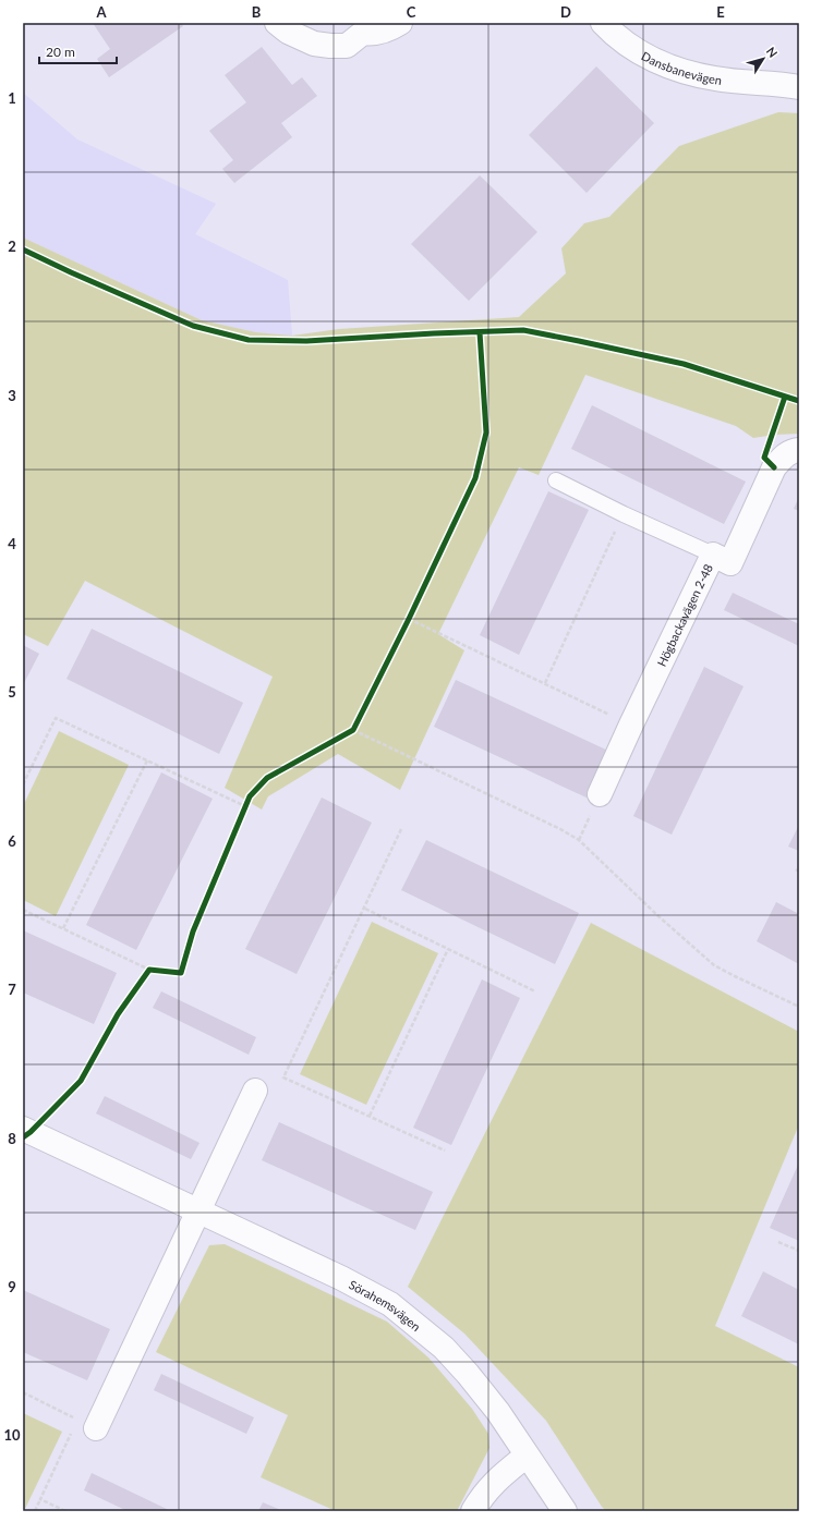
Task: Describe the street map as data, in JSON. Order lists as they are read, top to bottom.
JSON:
{
  "streets": {
    "street": ["Dansbanevägen", "Högbackavägen 2-48", "Sörahemsvägen"]
  },
  "scale_bar": "20 m",
  "north": "top right",
  "grid": {
    "columns": [
      "A",
      "B",
      "C",
      "D",
      "E"
    ],
    "rows": [
      "1",
      "2",
      "3",
      "4",
      "5",
      "6",
      "7",
      "8",
      "9",
      "10"
    ]
  }
}
